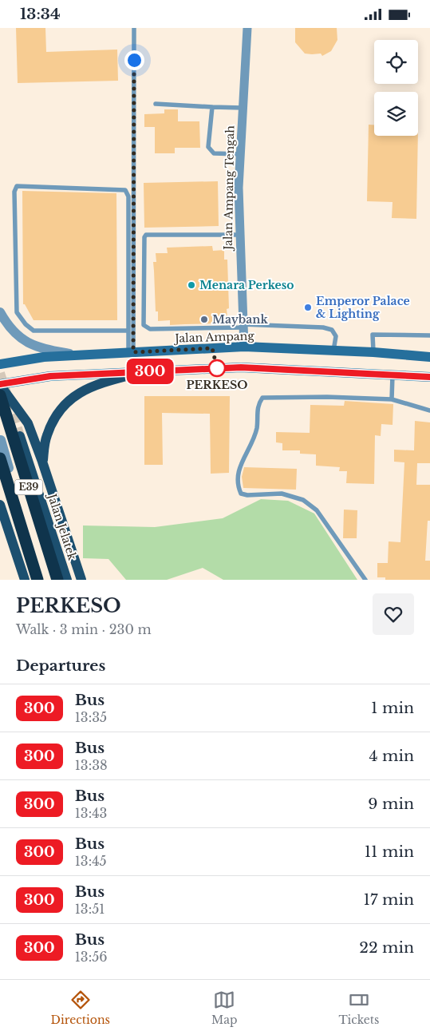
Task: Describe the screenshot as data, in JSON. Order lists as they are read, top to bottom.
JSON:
{
  "streets": {
    "highway": ["E39"],
    "main road": ["Jalan Ampang", "Jalan Jelatek"],
    "street": ["Jalan Ampang Tengah"]
  },
  "crossings": [
    ["Jalan Ampang Tengah", "Jalan Ampang"]
  ],
  "places": [
    "Menara Perkeso",
    "Emperor Palace & Lighting",
    "Maybank",
    "PERKESO"
  ],
  "lines": ["bus line 300"],
  "page": {
    "status": "13:34",
    "on_map": "300",
    "heading": [
      ["PERKESO", "Walk · 3 min · 230 m"],
      "Departures"
    ],
    "list": [
      {
        "mark": "300",
        "name": "Bus",
        "note": "13:35",
        "value": "1 min"
      },
      {
        "mark": "300",
        "name": "Bus",
        "note": "13:38",
        "value": "4 min"
      },
      {
        "mark": "300",
        "name": "Bus",
        "note": "13:43",
        "value": "9 min"
      },
      {
        "mark": "300",
        "name": "Bus",
        "note": "13:45",
        "value": "11 min"
      },
      {
        "mark": "300",
        "name": "Bus",
        "note": "13:51",
        "value": "17 min"
      },
      {
        "mark": "300",
        "name": "Bus",
        "note": "13:56",
        "value": "22 min"
      }
    ],
    "tabs": ["Directions", "Map", "Tickets"]
  }
}
